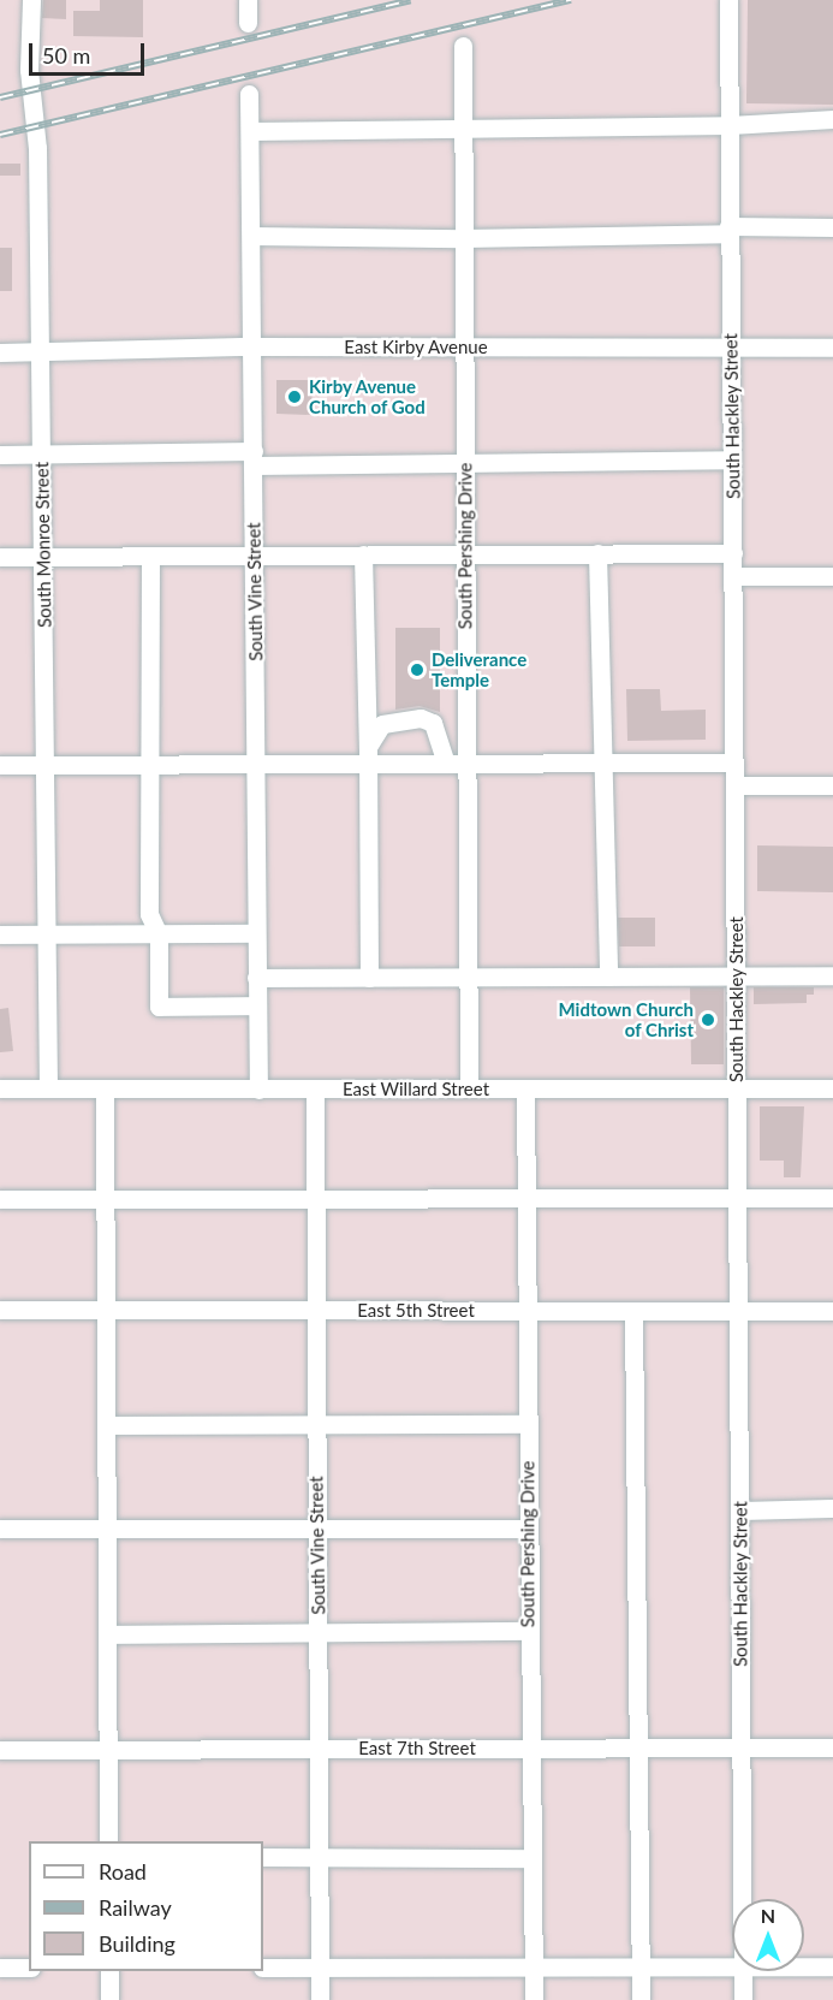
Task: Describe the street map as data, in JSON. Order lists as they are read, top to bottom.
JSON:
{
  "streets": {
    "street": [
      "East Kirby Avenue",
      "South Hackley Street",
      "South Monroe Street",
      "South Pershing Drive",
      "South Vine Street",
      "East Willard Street",
      "East 5th Street",
      "East 7th Street"
    ]
  },
  "crossings": [
    ["East Kirby Avenue", "South Hackley Street"],
    ["East Kirby Avenue", "South Monroe Street"],
    ["East Kirby Avenue", "South Pershing Drive"],
    ["East Kirby Avenue", "South Vine Street"],
    ["South Hackley Street", "East Willard Street"],
    ["South Hackley Street", "East 5th Street"],
    ["South Hackley Street", "East 7th Street"],
    ["South Monroe Street", "East Willard Street"],
    ["South Pershing Drive", "East Willard Street"],
    ["South Pershing Drive", "East 5th Street"],
    ["South Pershing Drive", "East 7th Street"],
    ["South Vine Street", "East Willard Street"],
    ["South Vine Street", "East 5th Street"],
    ["South Vine Street", "East 7th Street"]
  ],
  "places": ["Kirby Avenue Church of God", "Deliverance Temple", "Midtown Church of Christ"],
  "legend": ["Road", "Railway", "Building"],
  "scale_bar": "50 m",
  "north": "top"
}
